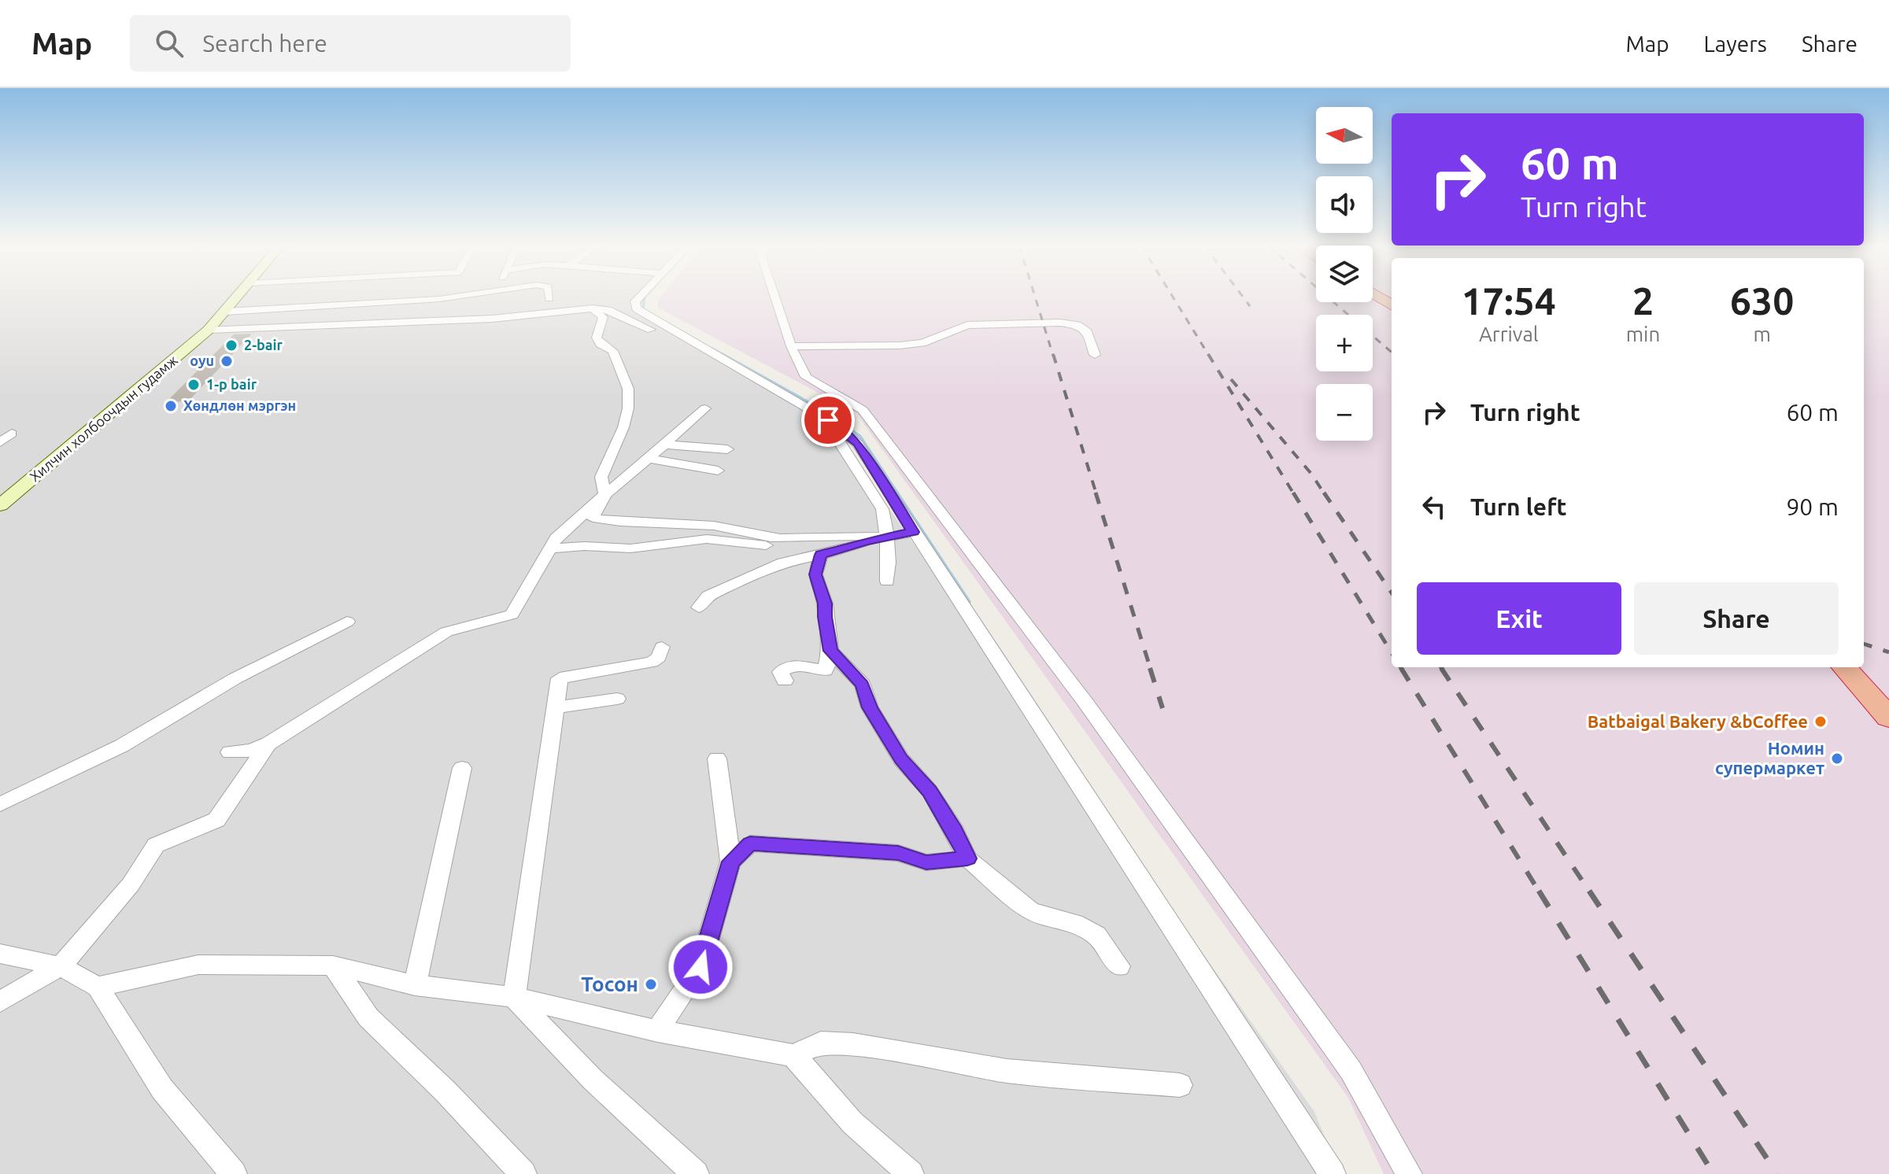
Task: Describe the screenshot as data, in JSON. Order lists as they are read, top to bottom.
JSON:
{
  "streets": {
    "main road": ["Хилчин холбоочдын гудамж"]
  },
  "places": [
    "2-bair",
    "oyu",
    "1-p bair",
    "Хөндлөн мэргэн",
    "Batbaigal Bakery &bCoffee",
    "Номин супермаркет",
    "Тосон"
  ],
  "north": "left",
  "page": {
    "header": "Map",
    "search": "Search here",
    "nav": ["Map", "Layers", "Share"],
    "map_buttons": ["+", "−"],
    "turn": ["60 m", "Turn right"],
    "eta": [
      "17:54",
      "Arrival",
      "2",
      "min",
      "630",
      "m"
    ],
    "list": [
      {
        "name": "Turn right",
        "value": "60 m"
      },
      {
        "name": "Turn left",
        "value": "90 m"
      }
    ],
    "buttons": ["Exit", "Share"]
  }
}
